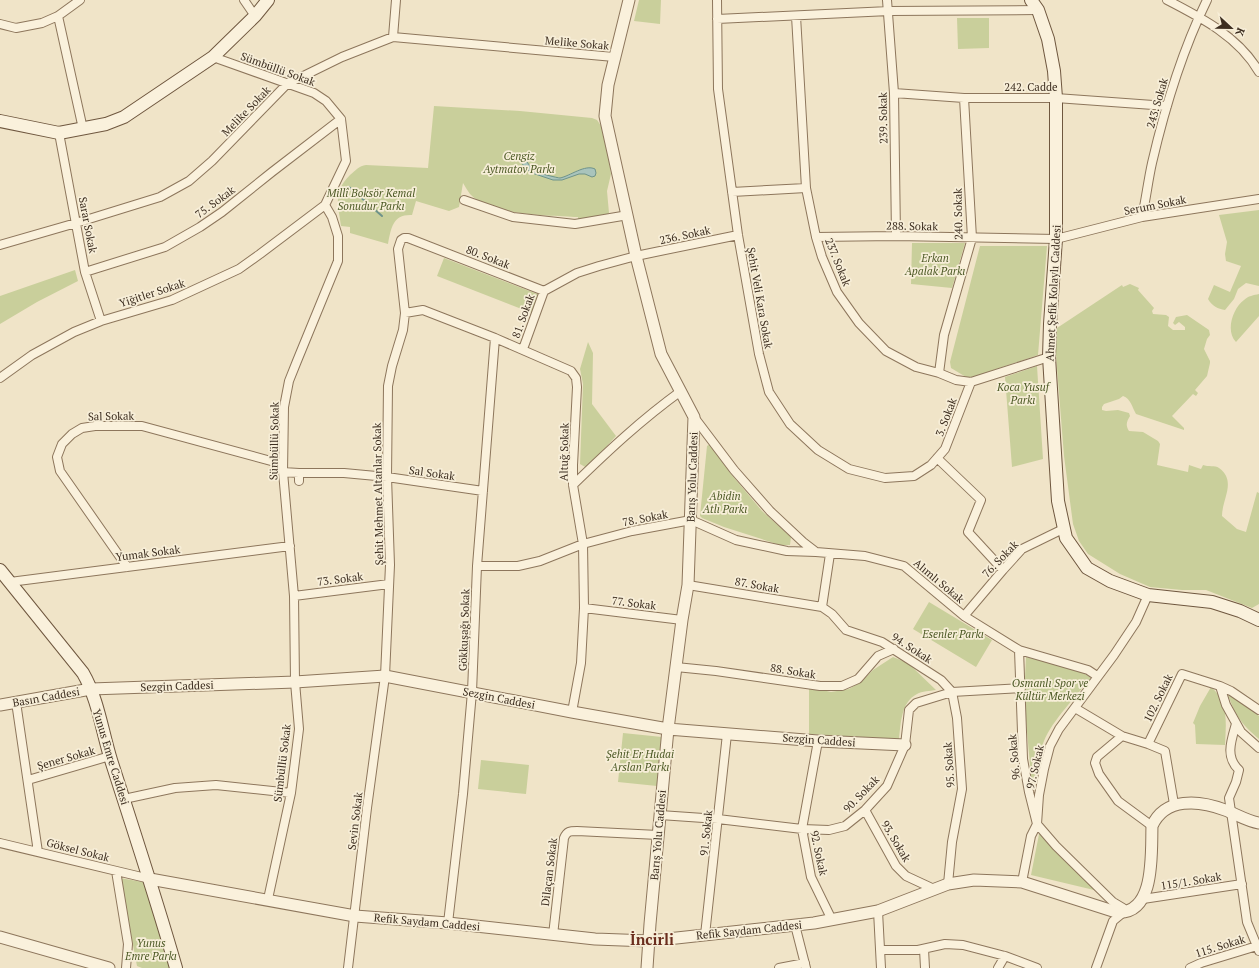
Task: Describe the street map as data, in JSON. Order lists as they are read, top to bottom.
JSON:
{
  "streets": {
    "main road": ["Ahmet Şefik Kolaylı Caddesi", "Yunus Emre Caddesi"],
    "street": [
      "Melike Sokak",
      "Sümbüllü Sokak",
      "242. Cadde",
      "243. Sokak",
      "239. Sokak",
      "75. Sokak",
      "Serum Sokak",
      "240. Sokak",
      "Sarar Sokak",
      "288. Sokak",
      "236. Sokak",
      "80. Sokak",
      "237. Sokak",
      "Yiğitler Sokak",
      "Şehit Veli Kara Sokak",
      "81. Sokak",
      "Sal Sokak",
      "3. Sokak",
      "Altuğ Sokak",
      "Barış Yolu Caddesi",
      "Şehit Mehmet Altanlar Sokak",
      "78. Sokak",
      "Yumak Sokak",
      "76. Sokak",
      "73. Sokak",
      "Alımlı Sokak",
      "87. Sokak",
      "77. Sokak",
      "Gökkuşağı Sokak",
      "94. Sokak",
      "88. Sokak",
      "Sezgin Caddesi",
      "Basın Caddesi",
      "102. Sokak",
      "96. Sokak",
      "Şener Sokak",
      "95. Sokak",
      "97. Sokak",
      "90. Sokak",
      "Sevin Sokak",
      "91. Sokak",
      "93. Sokak",
      "Göksel Sokak",
      "92. Sokak",
      "Dilaçan Sokak",
      "115/1. Sokak",
      "Refik Saydam Caddesi",
      "115. Sokak"
    ]
  },
  "crossings": [
    ["Melike Sokak", "Sümbüllü Sokak"],
    ["Melike Sokak", "Sarar Sokak"],
    ["Melike Sokak", "Barış Yolu Caddesi"],
    ["Sümbüllü Sokak", "75. Sokak"],
    ["Sümbüllü Sokak", "Yiğitler Sokak"],
    ["Sümbüllü Sokak", "Sal Sokak"],
    ["Sümbüllü Sokak", "Yumak Sokak"],
    ["Sümbüllü Sokak", "73. Sokak"],
    ["Sümbüllü Sokak", "Sezgin Caddesi"],
    ["Sümbüllü Sokak", "Refik Saydam Caddesi"],
    ["242. Cadde", "243. Sokak"],
    ["242. Cadde", "239. Sokak"],
    ["242. Cadde", "240. Sokak"],
    ["242. Cadde", "Ahmet Şefik Kolaylı Caddesi"],
    ["243. Sokak", "Serum Sokak"],
    ["239. Sokak", "288. Sokak"],
    ["75. Sokak", "Sarar Sokak"],
    ["Serum Sokak", "288. Sokak"],
    ["Serum Sokak", "Ahmet Şefik Kolaylı Caddesi"],
    ["240. Sokak", "288. Sokak"],
    ["240. Sokak", "237. Sokak"],
    ["Sarar Sokak", "Yiğitler Sokak"],
    ["288. Sokak", "237. Sokak"],
    ["288. Sokak", "Ahmet Şefik Kolaylı Caddesi"],
    ["236. Sokak", "Şehit Veli Kara Sokak"],
    ["236. Sokak", "Barış Yolu Caddesi"],
    ["80. Sokak", "81. Sokak"],
    ["80. Sokak", "Altuğ Sokak"],
    ["80. Sokak", "Şehit Mehmet Altanlar Sokak"],
    ["237. Sokak", "Ahmet Şefik Kolaylı Caddesi"],
    ["237. Sokak", "3. Sokak"],
    ["Ahmet Şefik Kolaylı Caddesi", "76. Sokak"],
    ["Ahmet Şefik Kolaylı Caddesi", "97. Sokak"],
    ["Şehit Veli Kara Sokak", "3. Sokak"],
    ["81. Sokak", "Altuğ Sokak"],
    ["Sal Sokak", "Şehit Mehmet Altanlar Sokak"],
    ["Sal Sokak", "Yumak Sokak"],
    ["Sal Sokak", "Gökkuşağı Sokak"],
    ["Altuğ Sokak", "Şehit Mehmet Altanlar Sokak"],
    ["Altuğ Sokak", "78. Sokak"],
    ["Altuğ Sokak", "77. Sokak"],
    ["Altuğ Sokak", "Gökkuşağı Sokak"],
    ["Altuğ Sokak", "Sezgin Caddesi"],
    ["Barış Yolu Caddesi", "78. Sokak"],
    ["Barış Yolu Caddesi", "87. Sokak"],
    ["Barış Yolu Caddesi", "77. Sokak"],
    ["Barış Yolu Caddesi", "88. Sokak"],
    ["Barış Yolu Caddesi", "Sezgin Caddesi"],
    ["Barış Yolu Caddesi", "90. Sokak"],
    ["Barış Yolu Caddesi", "Dilaçan Sokak"],
    ["Barış Yolu Caddesi", "Refik Saydam Caddesi"],
    ["Şehit Mehmet Altanlar Sokak", "73. Sokak"],
    ["Şehit Mehmet Altanlar Sokak", "Sezgin Caddesi"],
    ["Şehit Mehmet Altanlar Sokak", "Sevin Sokak"],
    ["78. Sokak", "Gökkuşağı Sokak"],
    ["Yumak Sokak", "Yunus Emre Caddesi"],
    ["76. Sokak", "Alımlı Sokak"],
    ["Alımlı Sokak", "96. Sokak"],
    ["Alımlı Sokak", "97. Sokak"],
    ["87. Sokak", "94. Sokak"],
    ["Gökkuşağı Sokak", "Sezgin Caddesi"],
    ["Gökkuşağı Sokak", "Refik Saydam Caddesi"],
    ["94. Sokak", "88. Sokak"],
    ["94. Sokak", "95. Sokak"],
    ["94. Sokak", "90. Sokak"],
    ["Sezgin Caddesi", "Basın Caddesi"],
    ["Sezgin Caddesi", "Yunus Emre Caddesi"],
    ["Sezgin Caddesi", "90. Sokak"],
    ["Sezgin Caddesi", "Sevin Sokak"],
    ["Sezgin Caddesi", "91. Sokak"],
    ["Sezgin Caddesi", "92. Sokak"],
    ["Basın Caddesi", "Yunus Emre Caddesi"],
    ["Basın Caddesi", "Şener Sokak"],
    ["Yunus Emre Caddesi", "Şener Sokak"],
    ["Yunus Emre Caddesi", "Göksel Sokak"],
    ["Yunus Emre Caddesi", "Refik Saydam Caddesi"],
    ["96. Sokak", "97. Sokak"],
    ["96. Sokak", "90. Sokak"],
    ["Şener Sokak", "Göksel Sokak"],
    ["95. Sokak", "90. Sokak"],
    ["95. Sokak", "Refik Saydam Caddesi"],
    ["90. Sokak", "91. Sokak"],
    ["90. Sokak", "93. Sokak"],
    ["90. Sokak", "92. Sokak"],
    ["Sevin Sokak", "Refik Saydam Caddesi"],
    ["91. Sokak", "Refik Saydam Caddesi"],
    ["93. Sokak", "Refik Saydam Caddesi"],
    ["Göksel Sokak", "Refik Saydam Caddesi"],
    ["92. Sokak", "Refik Saydam Caddesi"],
    ["Dilaçan Sokak", "Refik Saydam Caddesi"]
  ],
  "districts": ["İncirli"],
  "parks": [
    "Cengiz Aytmatov Parkı",
    "Millî Boksör Kemal Sonudur Parkı",
    "Erkan Apalak Parkı",
    "Koca Yusuf Parkı",
    "Abidin Atlı Parkı",
    "Esenler Parkı",
    "Osmanlı Spor ve Kültür Merkezi",
    "Şehit Er Hudai Arslan Parkı",
    "Yunus Emre Parkı"
  ],
  "north": "right"
}
